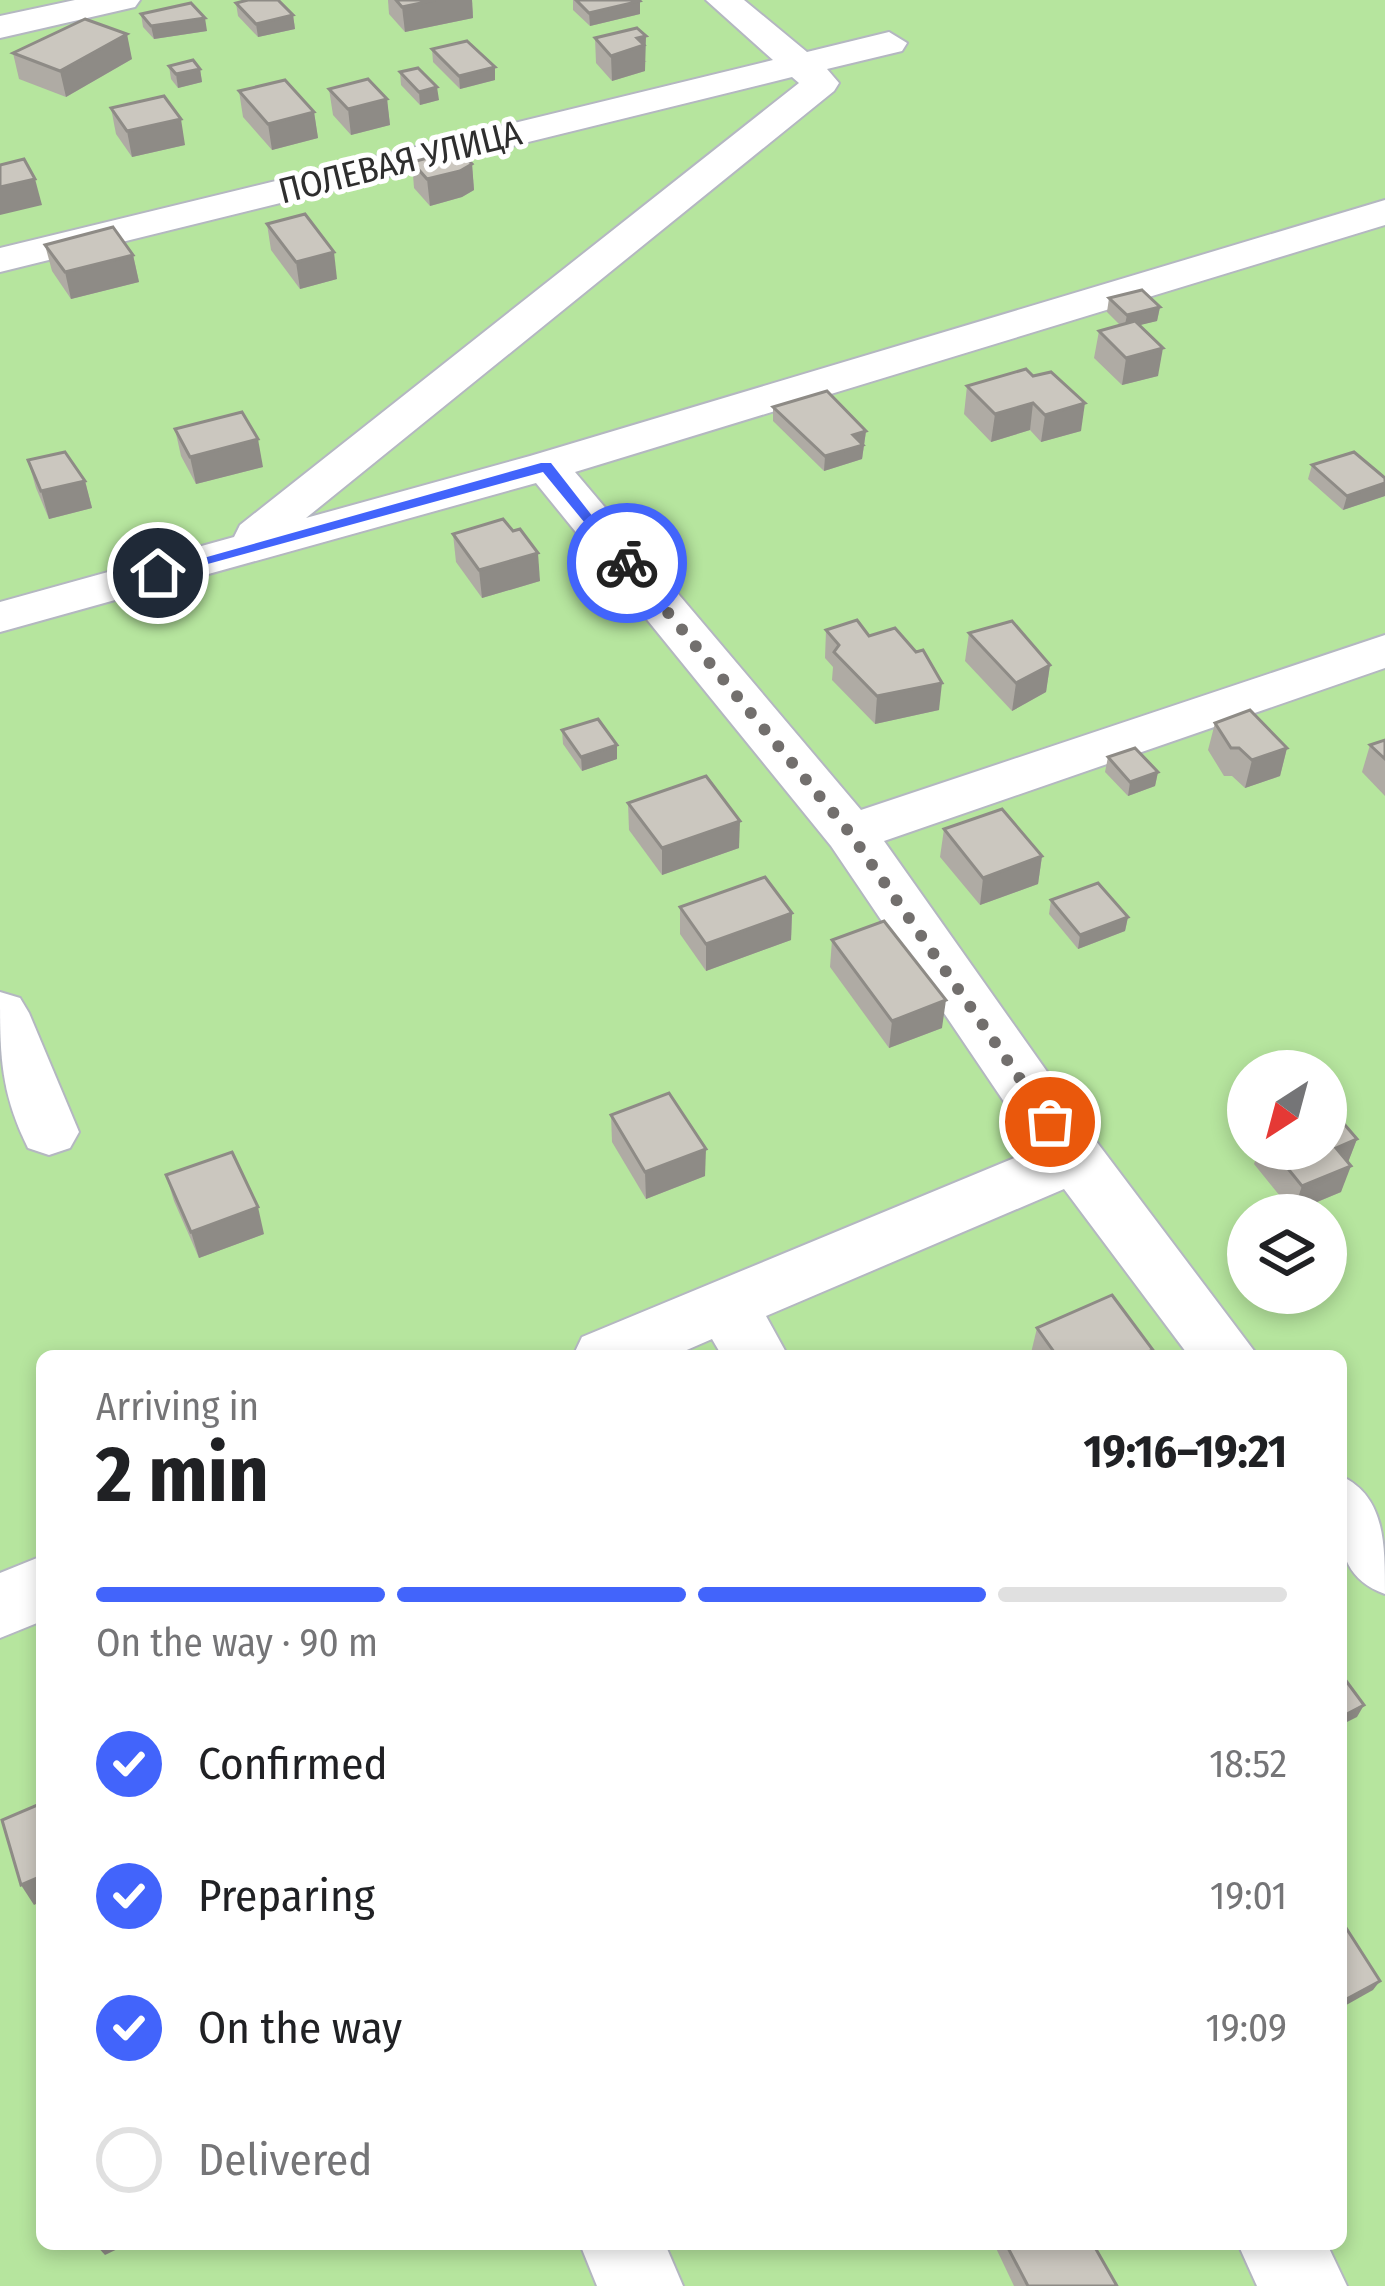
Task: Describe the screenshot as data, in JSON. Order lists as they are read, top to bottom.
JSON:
{
  "streets": {
    "street": ["ПОЛЕВАЯ УЛИЦА"]
  },
  "north": "bottom left",
  "page": {
    "heading": ["2 min", "Arriving in", "19:16–19:21"],
    "bar": "On the way · 90 m",
    "list": [
      ["Confirmed", "18:52"],
      ["Preparing", "19:01"],
      ["On the way", "19:09"],
      "Delivered"
    ]
  }
}
